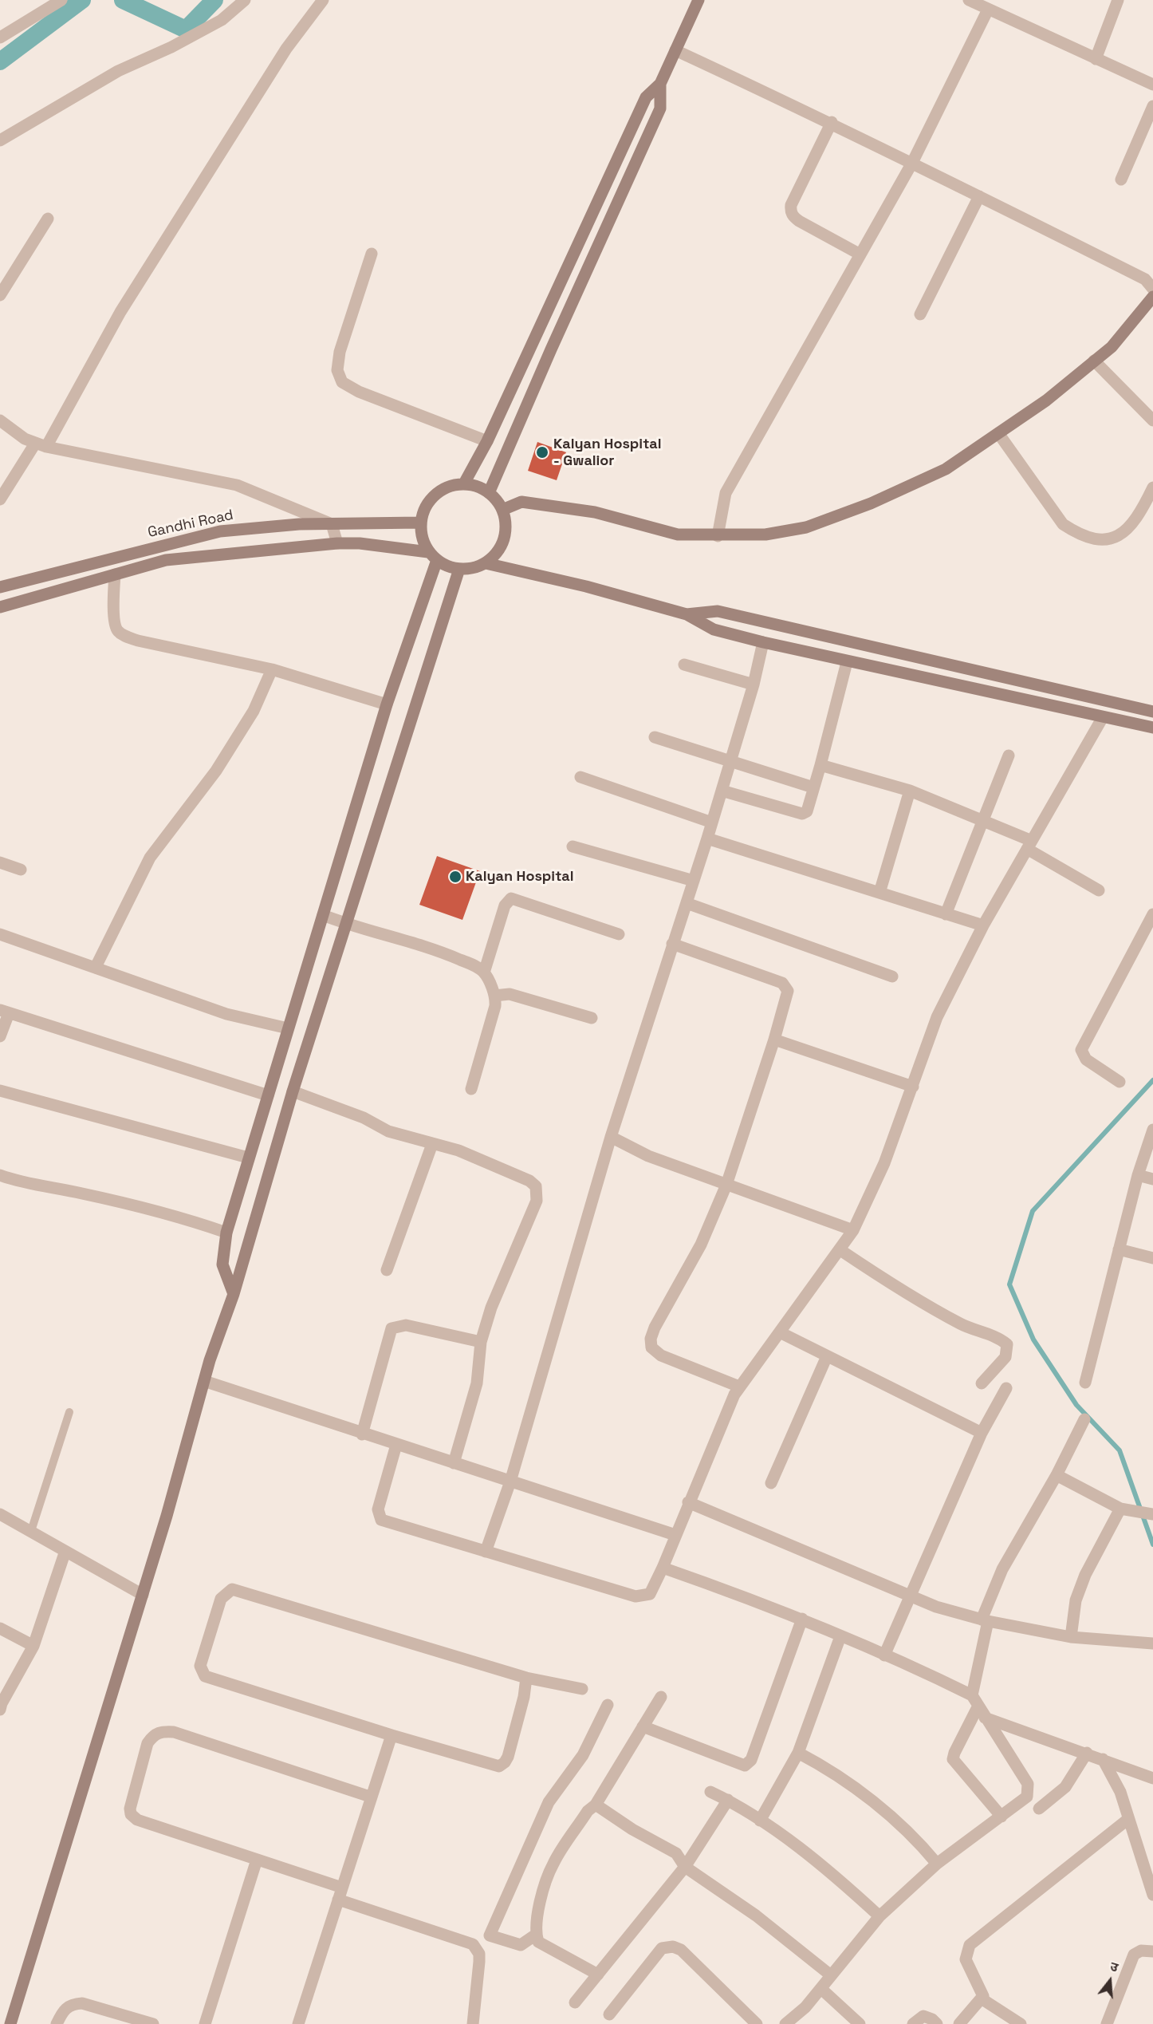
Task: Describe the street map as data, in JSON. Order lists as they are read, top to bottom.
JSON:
{
  "streets": {
    "main road": ["Gandhi Road"]
  },
  "places": ["Kalyan Hospital - Gwalior", "Kalyan Hospital"],
  "north": "top"
}
